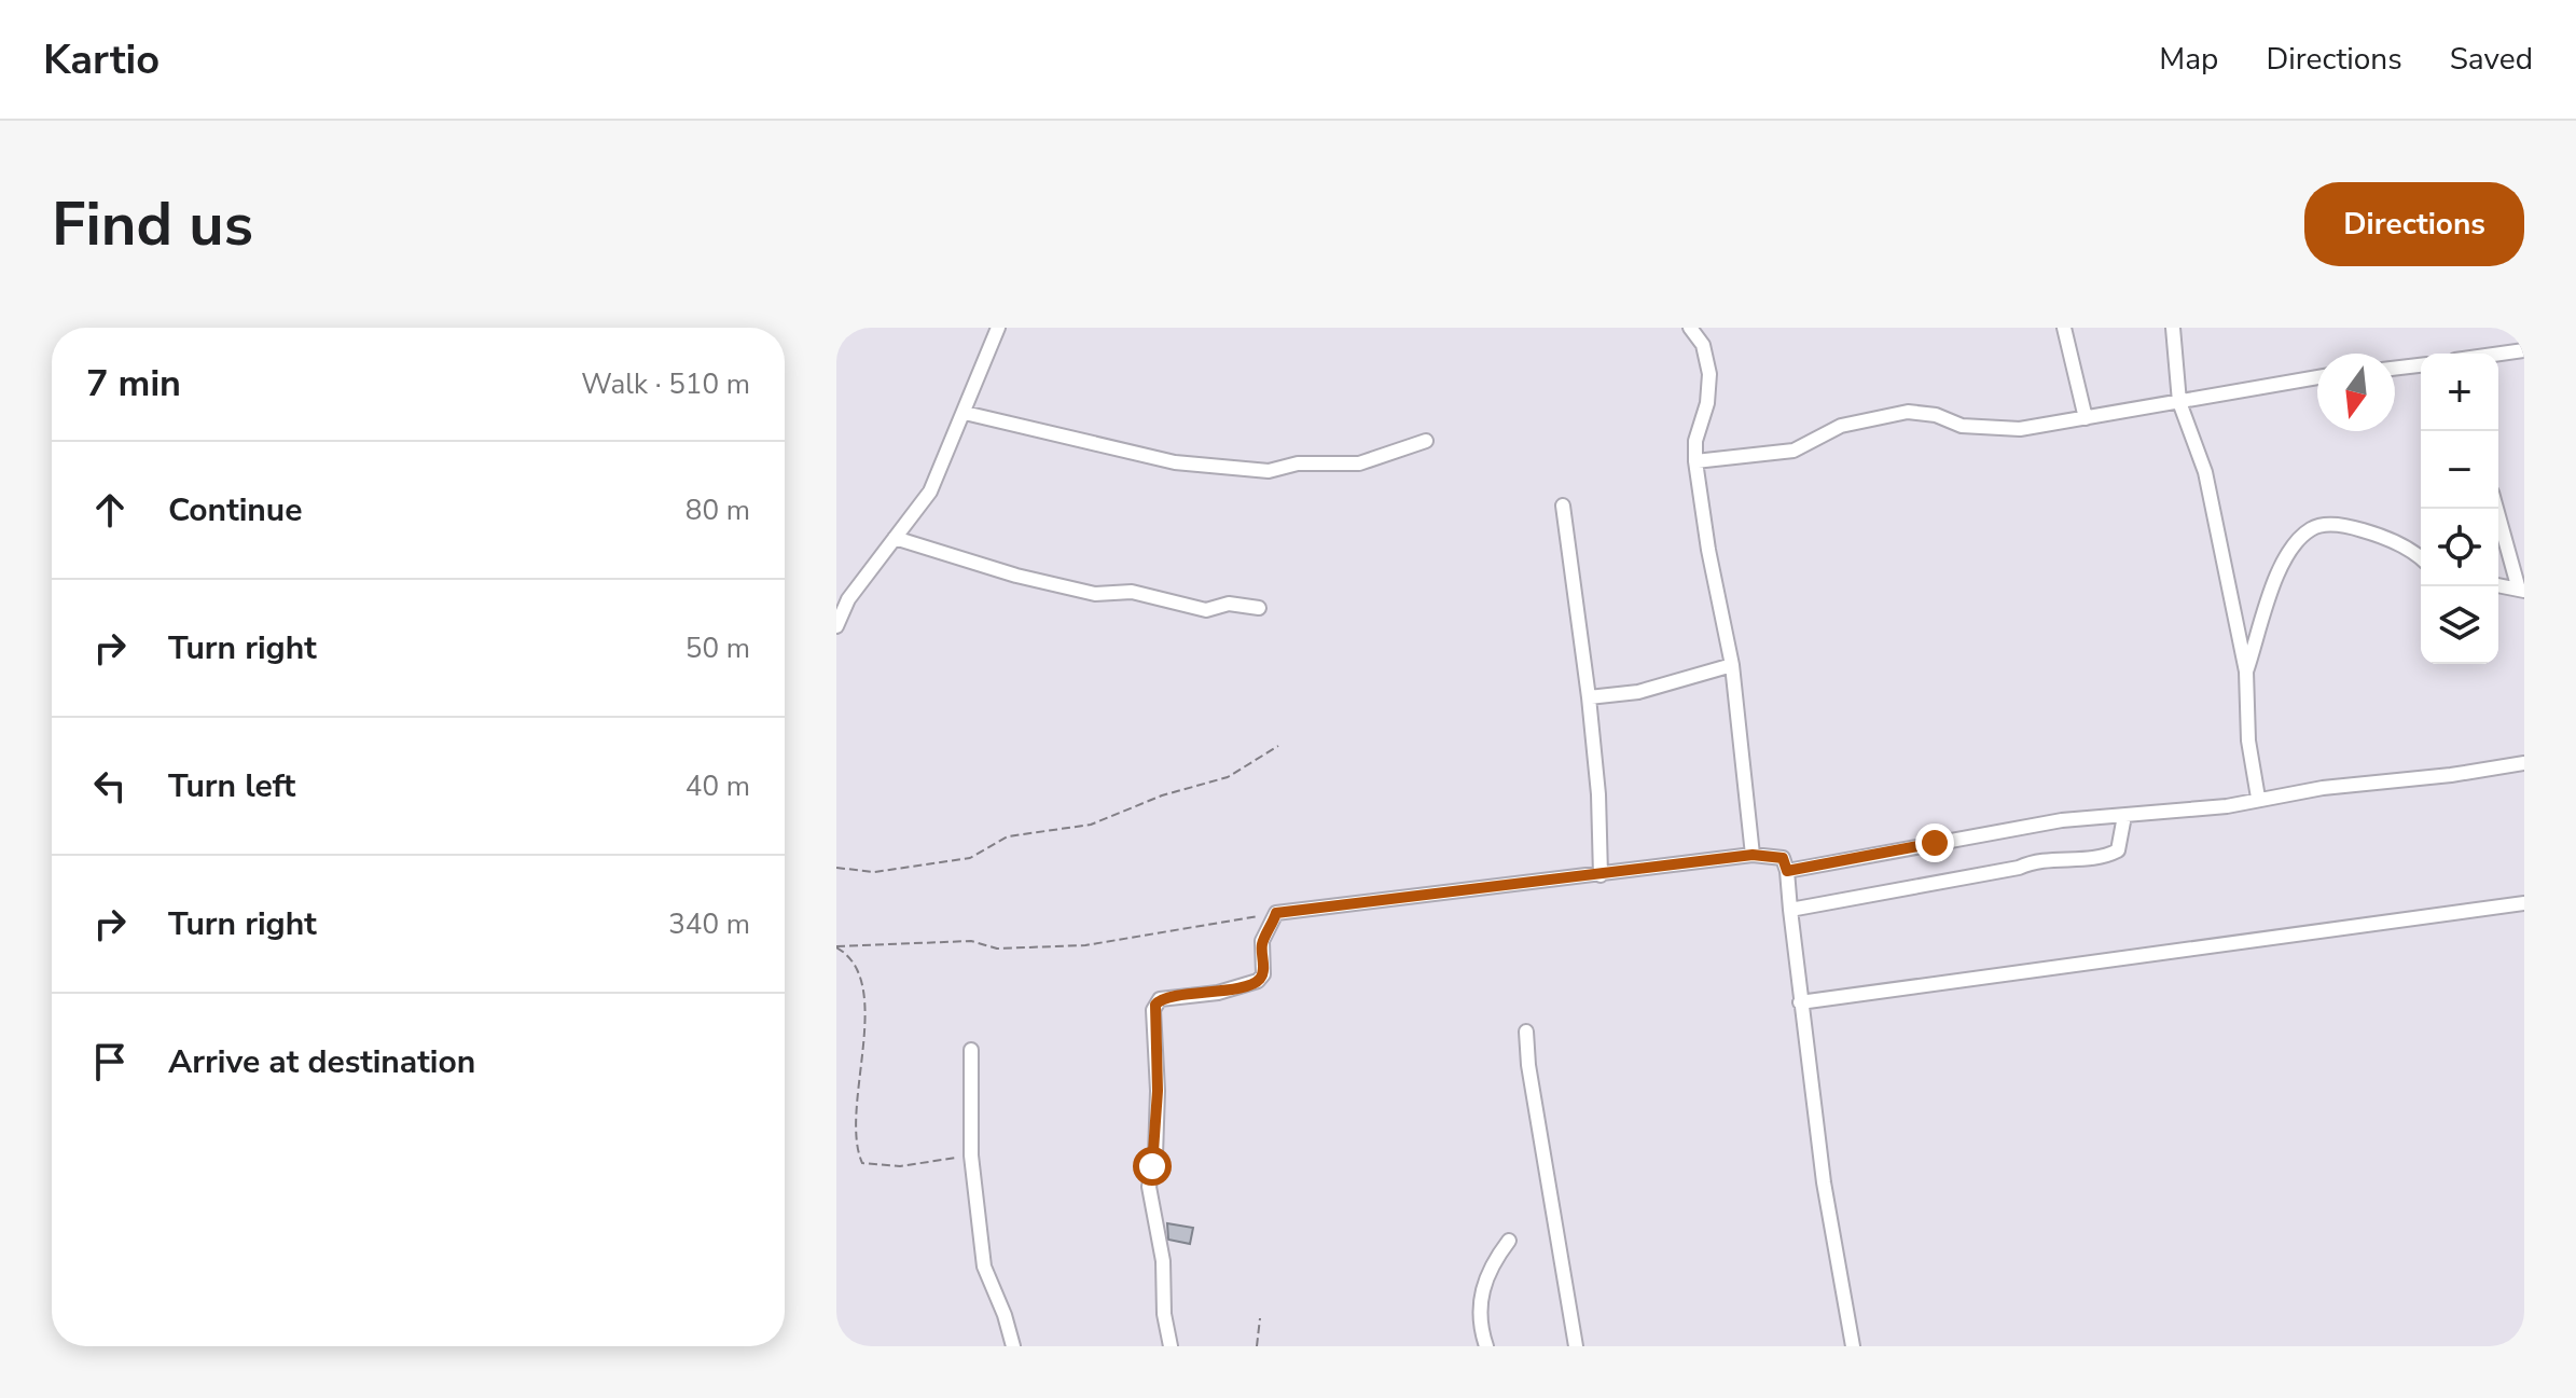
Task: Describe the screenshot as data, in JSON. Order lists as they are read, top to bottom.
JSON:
{
  "north": "bottom",
  "page": {
    "header": "Kartio",
    "nav": ["Map", "Directions", "Saved"],
    "buttons": "Directions",
    "title": "Find us",
    "heading": ["7 min", "Walk · 510 m"],
    "map_buttons": ["+", "−"],
    "list": [
      ["Continue", "80 m"],
      ["Turn right", "50 m"],
      ["Turn left", "40 m"],
      ["Turn right", "340 m"],
      "Arrive at destination"
    ]
  }
}
